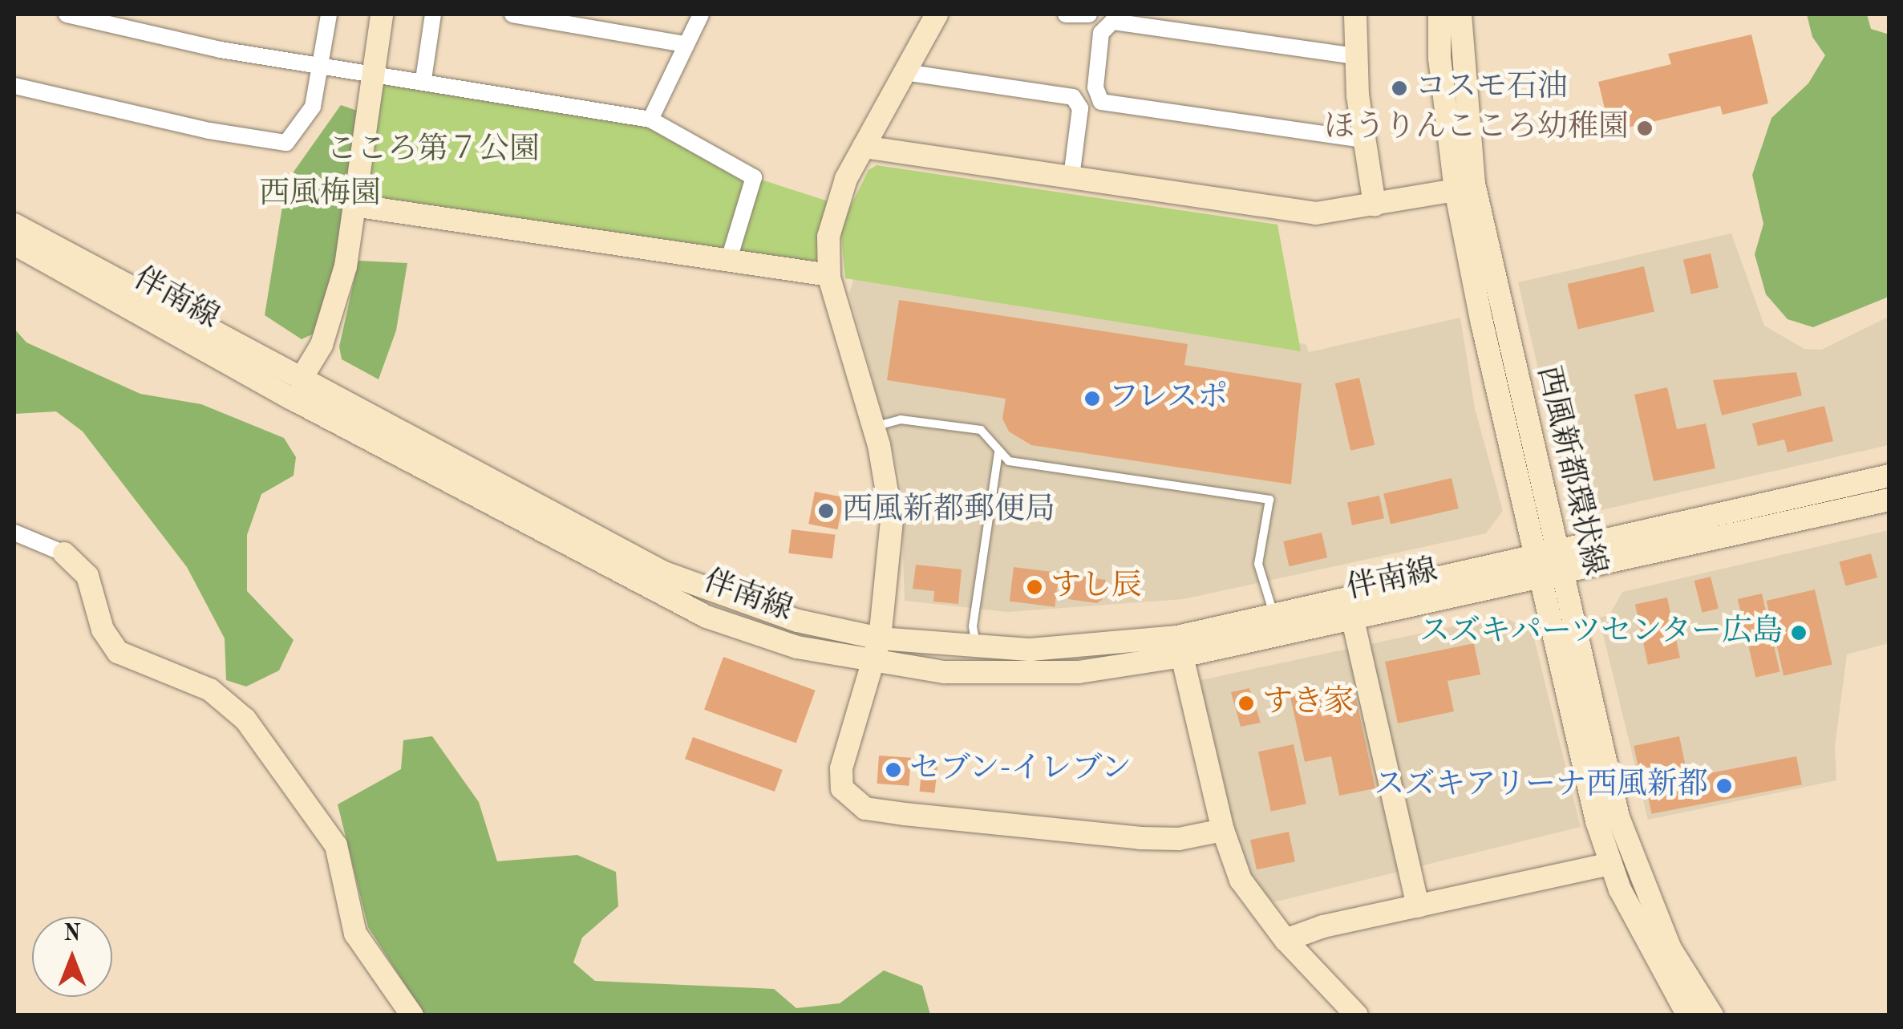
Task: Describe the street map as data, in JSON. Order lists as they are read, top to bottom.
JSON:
{
  "streets": {
    "street": ["伴南線", "西風新都環状線"]
  },
  "crossings": [
    ["伴南線", "西風新都環状線"]
  ],
  "parks": ["こころ第７公園", "西風梅園"],
  "places": [
    "コスモ石油",
    "ほうりんこころ幼稚園",
    "フレスポ",
    "西風新都郵便局",
    "すし辰",
    "スズキパーツセンター広島",
    "すき家",
    "セブン-イレブン",
    "スズキアリーナ西風新都"
  ],
  "north": "top"
}
